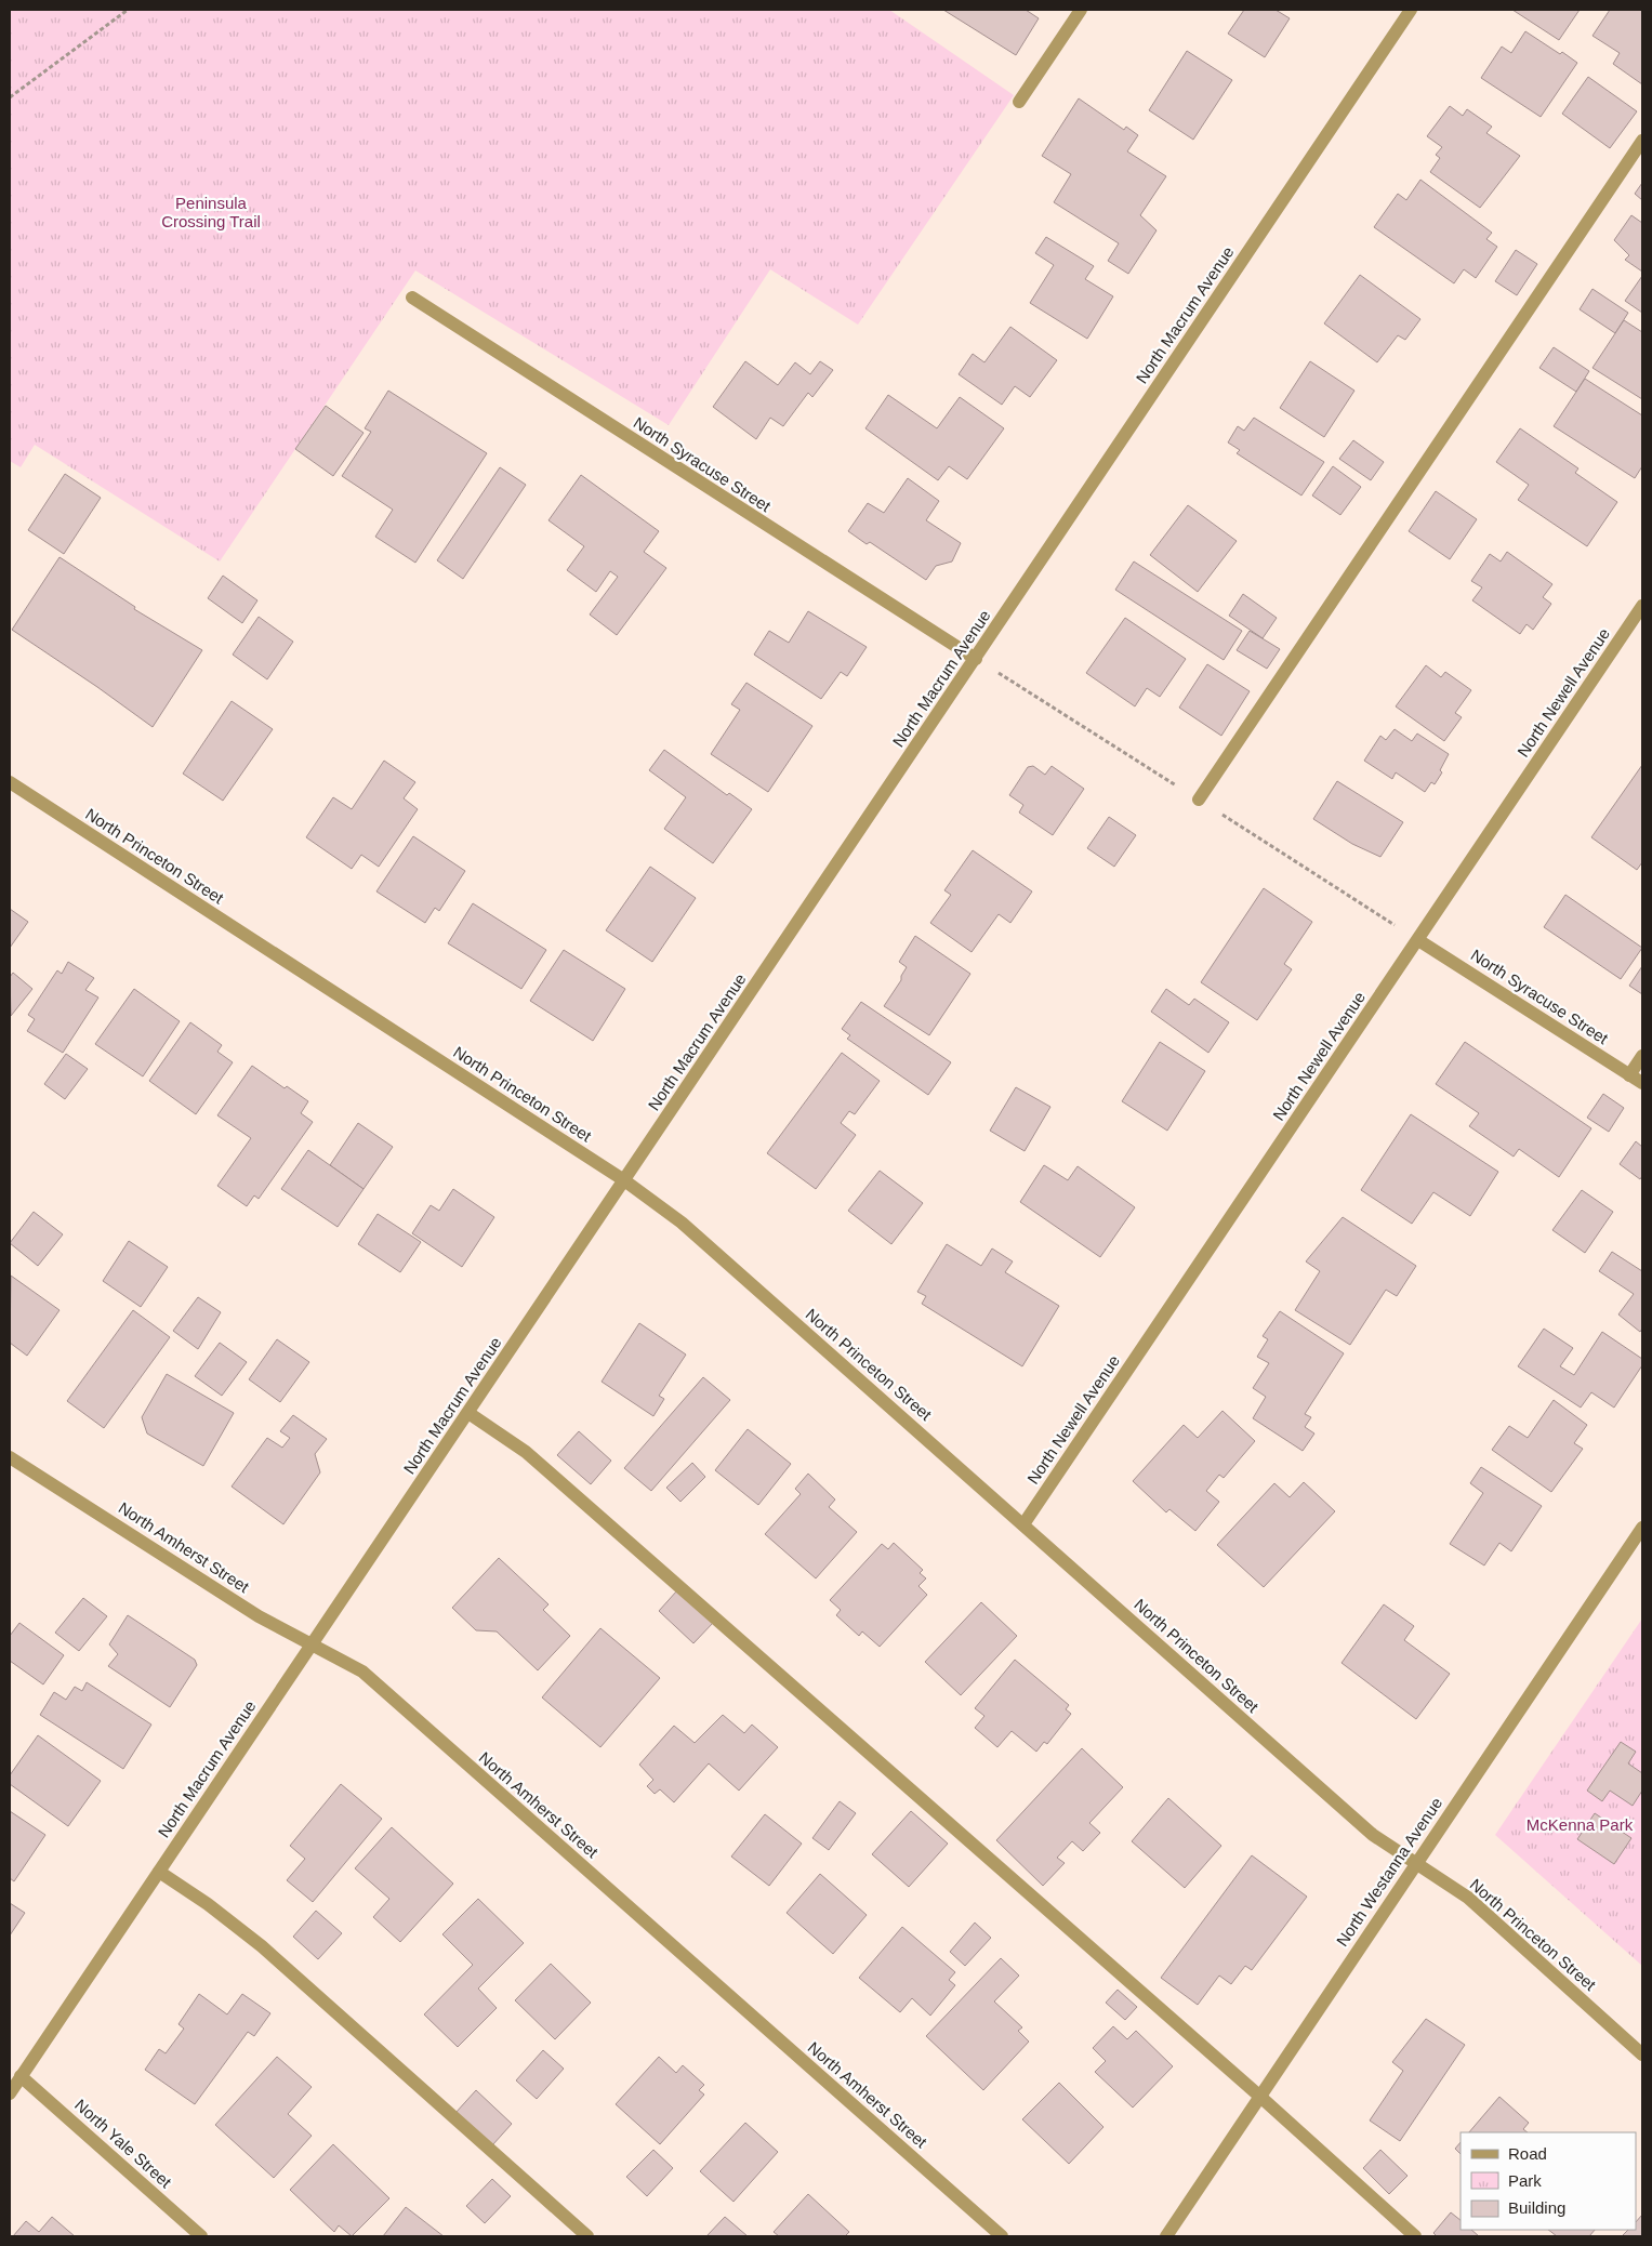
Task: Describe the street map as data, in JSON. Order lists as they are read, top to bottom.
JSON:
{
  "streets": {
    "street": [
      "North Macrum Avenue",
      "North Syracuse Street",
      "North Newell Avenue",
      "North Princeton Street",
      "North Amherst Street",
      "North Westanna Avenue",
      "North Yale Street"
    ]
  },
  "crossings": [
    ["North Macrum Avenue", "North Syracuse Street"],
    ["North Macrum Avenue", "North Princeton Street"],
    ["North Macrum Avenue", "North Amherst Street"],
    ["North Macrum Avenue", "North Yale Street"],
    ["North Syracuse Street", "North Newell Avenue"],
    ["North Newell Avenue", "North Princeton Street"],
    ["North Princeton Street", "North Westanna Avenue"]
  ],
  "parks": ["Peninsula Crossing Trail", "McKenna Park"],
  "legend": ["Road", "Park", "Building"]
}
